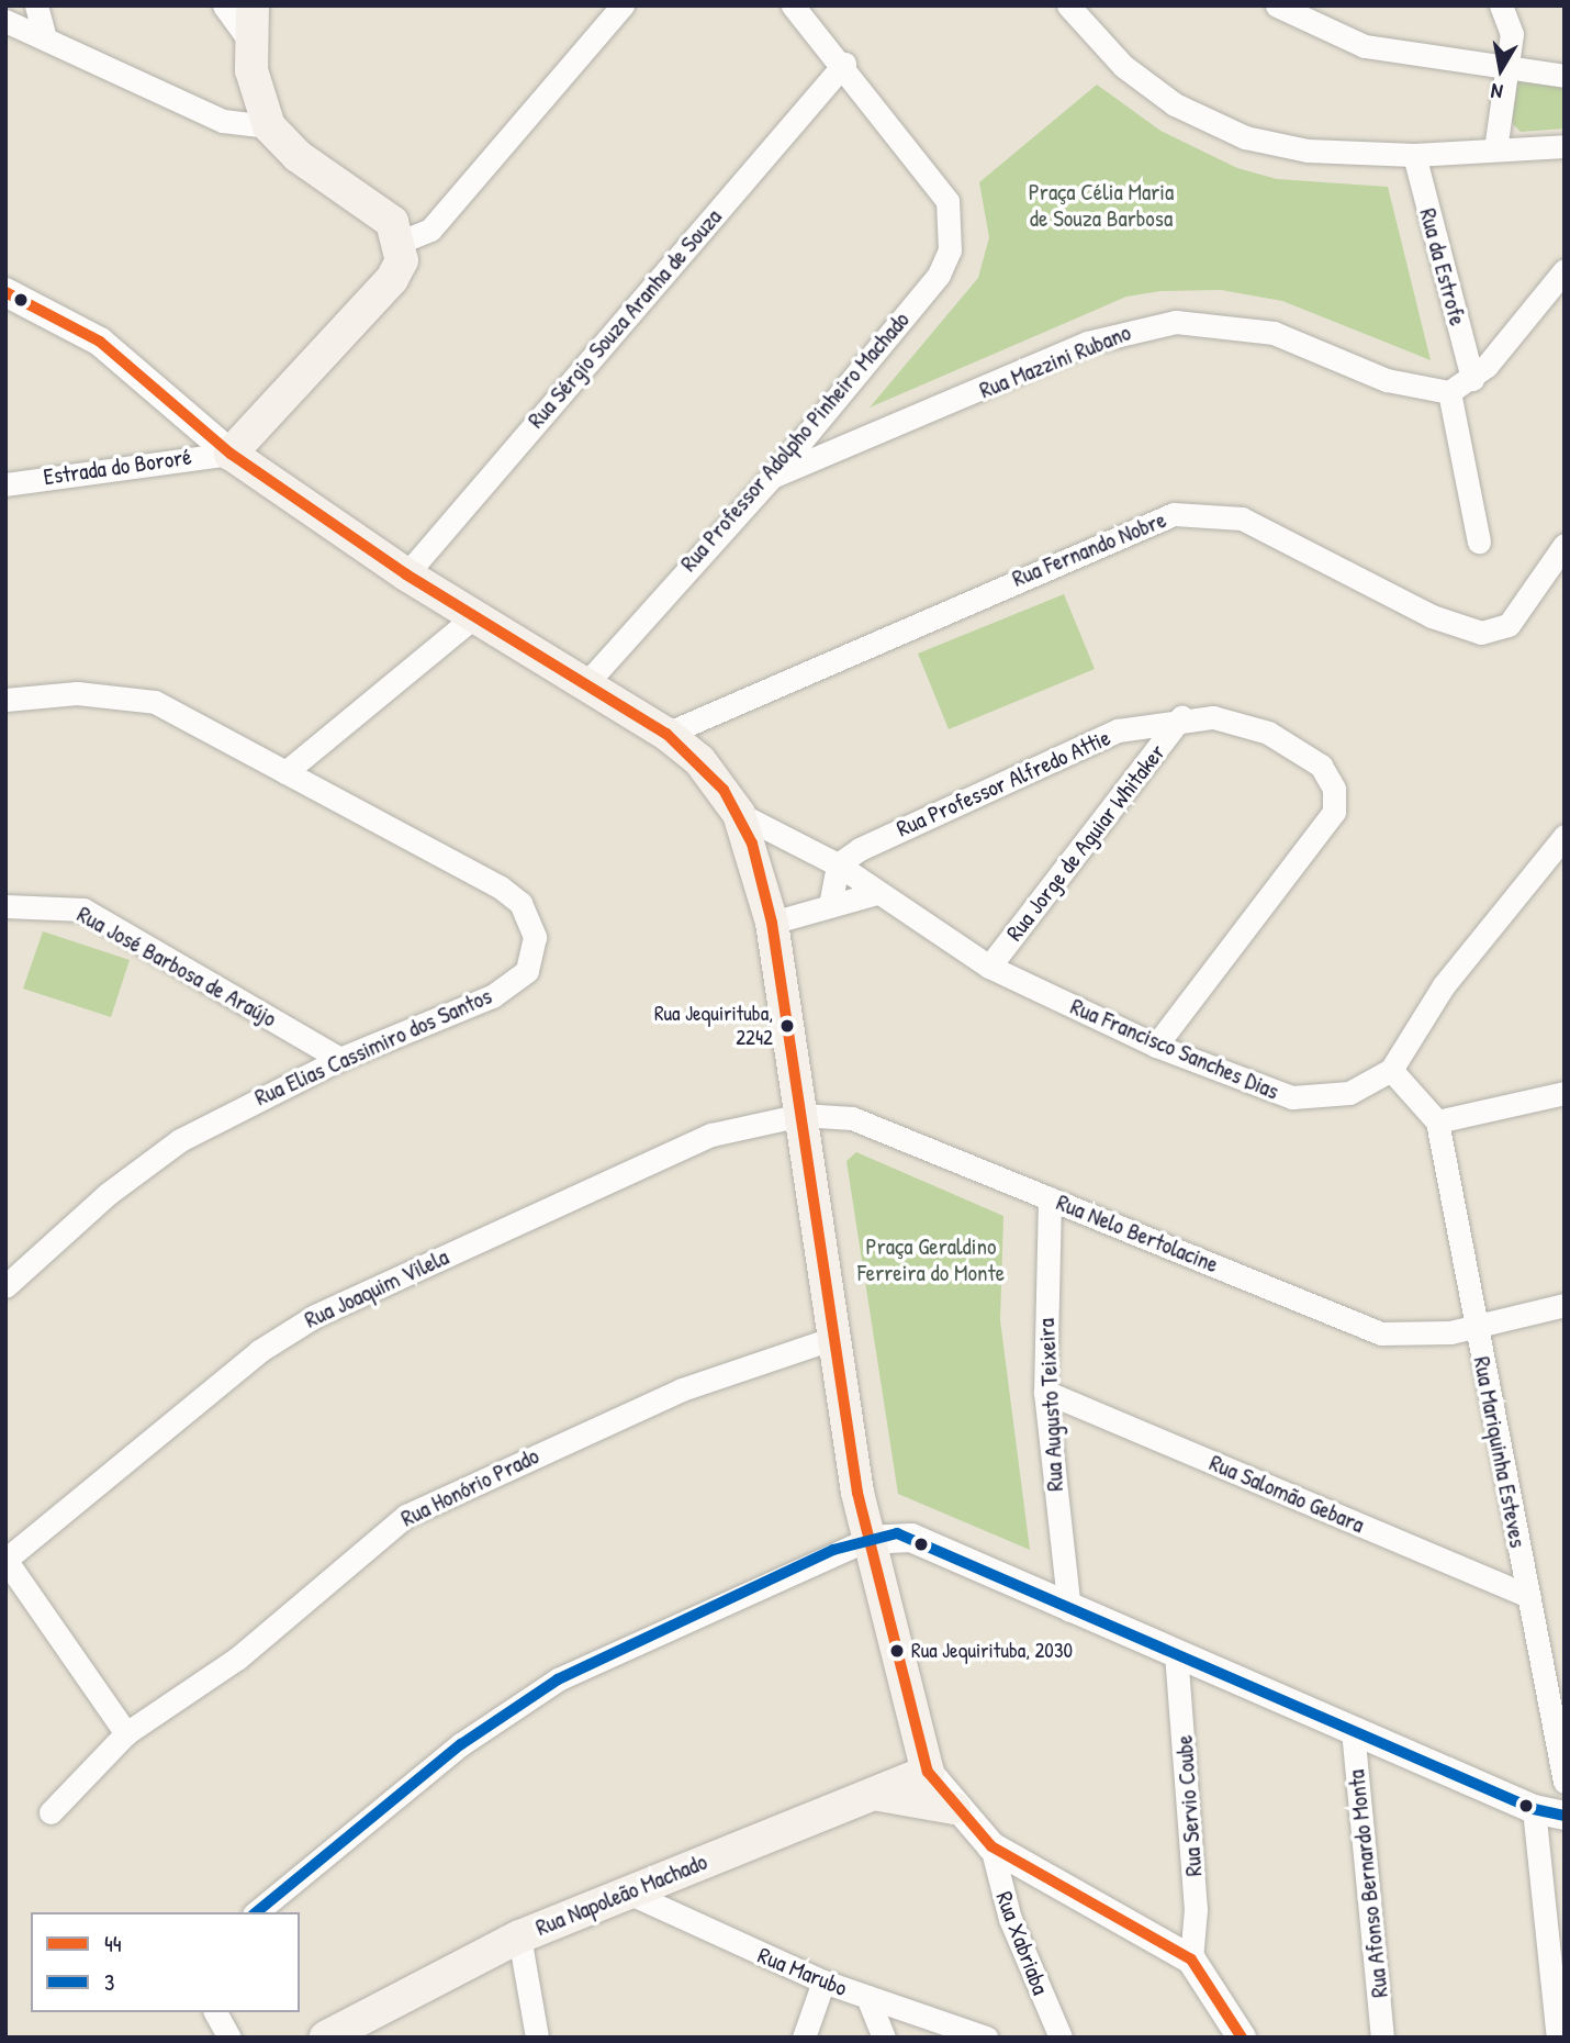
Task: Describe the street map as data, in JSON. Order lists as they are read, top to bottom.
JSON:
{
  "streets": {
    "main road": ["Rua Napoleão Machado"],
    "street": [
      "Rua da Estrofe",
      "Rua Sérgio Souza Aranha de Souza",
      "Rua Mazzini Rubano",
      "Rua Professor Adolpho Pinheiro Machado",
      "Estrada do Bororé",
      "Rua Fernando Nobre",
      "Rua Professor Alfredo Attie",
      "Rua Jorge de Aguiar Whitaker",
      "Rua José Barbosa de Araújo",
      "Rua Elias Cassimiro dos Santos",
      "Rua Francisco Sanches Dias",
      "Rua Nelo Bertolacine",
      "Rua Joaquim Vilela",
      "Rua Augusto Teixeira",
      "Rua Mariquinha Esteves",
      "Rua Honório Prado",
      "Rua Salomão Gebara",
      "Rua Servio Coube",
      "Rua Afonso Bernardo Monta",
      "Rua Xabriaba",
      "Rua Marubo"
    ]
  },
  "crossings": [
    ["Rua Sérgio Souza Aranha de Souza", "Rua Professor Adolpho Pinheiro Machado"],
    ["Rua Mazzini Rubano", "Rua Professor Adolpho Pinheiro Machado"],
    ["Rua Professor Alfredo Attie", "Rua Jorge de Aguiar Whitaker"],
    ["Rua Professor Alfredo Attie", "Rua Francisco Sanches Dias"],
    ["Rua Jorge de Aguiar Whitaker", "Rua Francisco Sanches Dias"],
    ["Rua José Barbosa de Araújo", "Rua Elias Cassimiro dos Santos"],
    ["Rua Nelo Bertolacine", "Rua Joaquim Vilela"],
    ["Rua Nelo Bertolacine", "Rua Augusto Teixeira"],
    ["Rua Nelo Bertolacine", "Rua Mariquinha Esteves"],
    ["Rua Augusto Teixeira", "Rua Salomão Gebara"],
    ["Rua Mariquinha Esteves", "Rua Salomão Gebara"],
    ["Rua Napoleão Machado", "Rua Marubo"]
  ],
  "parks": ["Praça Célia Maria de Souza Barbosa", "Praça Geraldino Ferreira do Monte"],
  "places": ["Rua Jequirituba, 2242", "Rua Jequirituba, 2030"],
  "lines": ["transit line 44", "transit line 3"],
  "legend": ["44", "3"],
  "north": "bottom"
}
